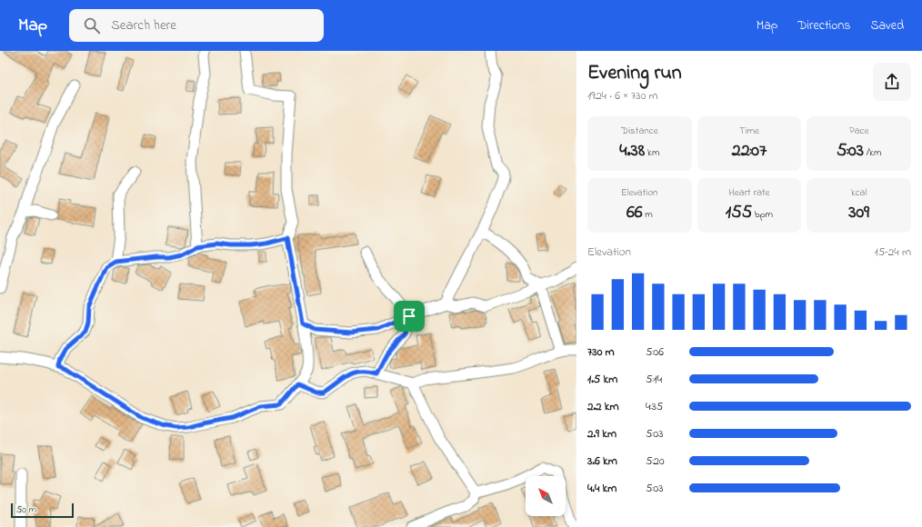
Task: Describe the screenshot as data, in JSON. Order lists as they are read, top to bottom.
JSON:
{
  "scale_bar": "50 m",
  "north": "top left",
  "page": {
    "header": "Map",
    "search": "Search here",
    "nav": ["Map", "Directions", "Saved"],
    "heading": ["Evening run", "19:24 · 6 × 730 m"],
    "stats": [
      ["Distance", "4.38 km"],
      ["Time", "22:07"],
      ["Pace", "5:03 /km"],
      ["Elevation", "66 m"],
      ["Heart rate", "155 bpm"],
      ["kcal", "309"]
    ],
    "chart": ["Elevation", "15–24 m"],
    "list": [
      {
        "name": "730 m",
        "note": "5:06"
      },
      {
        "name": "1.5 km",
        "note": "5:14"
      },
      {
        "name": "2.2 km",
        "note": "4:35"
      },
      {
        "name": "2.9 km",
        "note": "5:03"
      },
      {
        "name": "3.6 km",
        "note": "5:20"
      },
      {
        "name": "4.4 km",
        "note": "5:03"
      }
    ],
    "scale": "50 m"
  }
}
